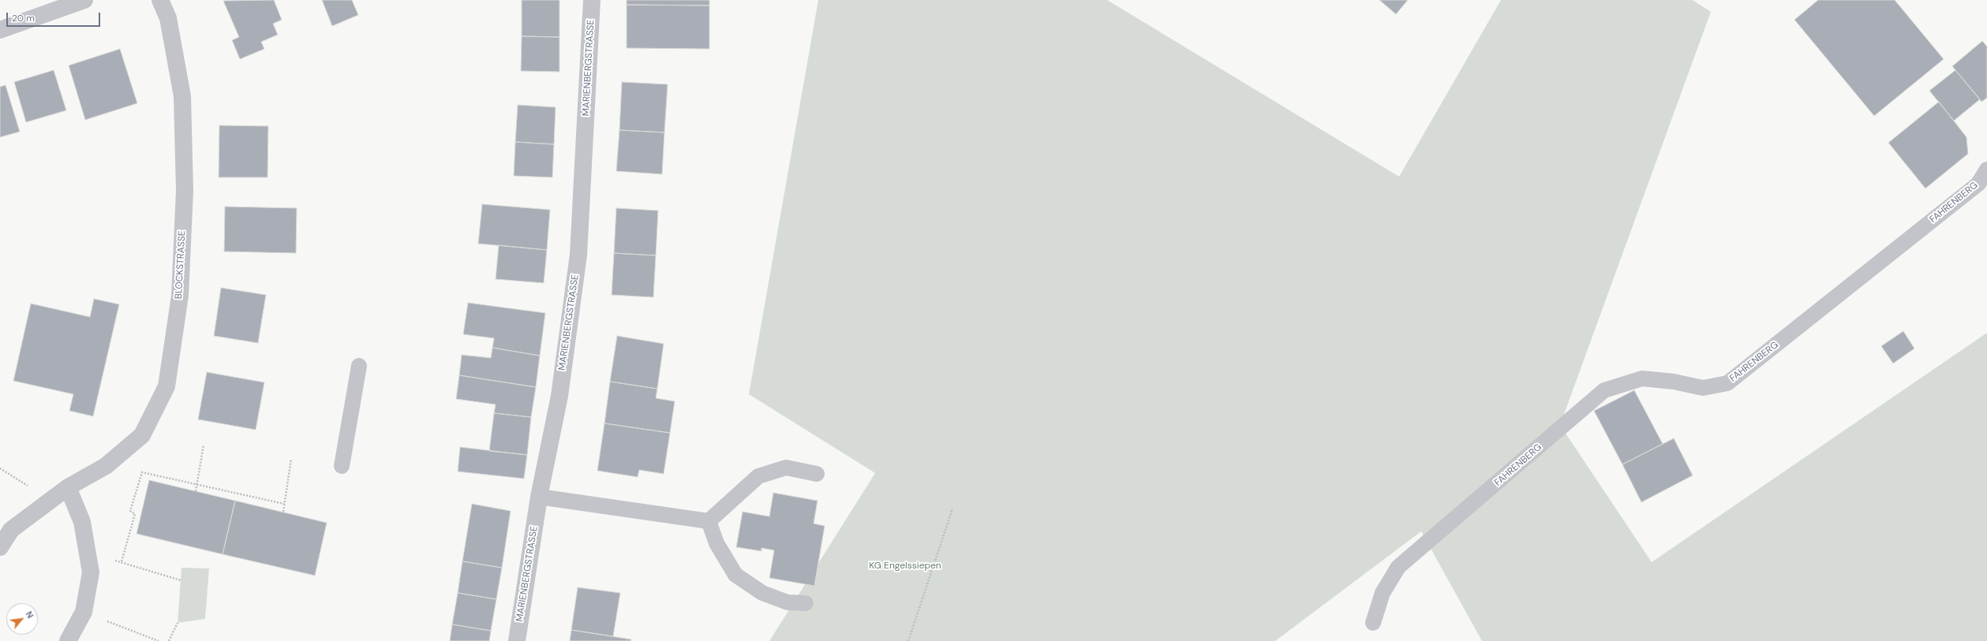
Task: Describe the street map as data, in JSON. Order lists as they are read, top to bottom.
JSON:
{
  "streets": {
    "street": ["MARIENBERGSTRASSE", "BLOCKSTRASSE"],
    "lane": ["FAHRENBERG"]
  },
  "parks": ["KG Engelssiepen"],
  "scale_bar": "20 m",
  "north": "top right"
}
